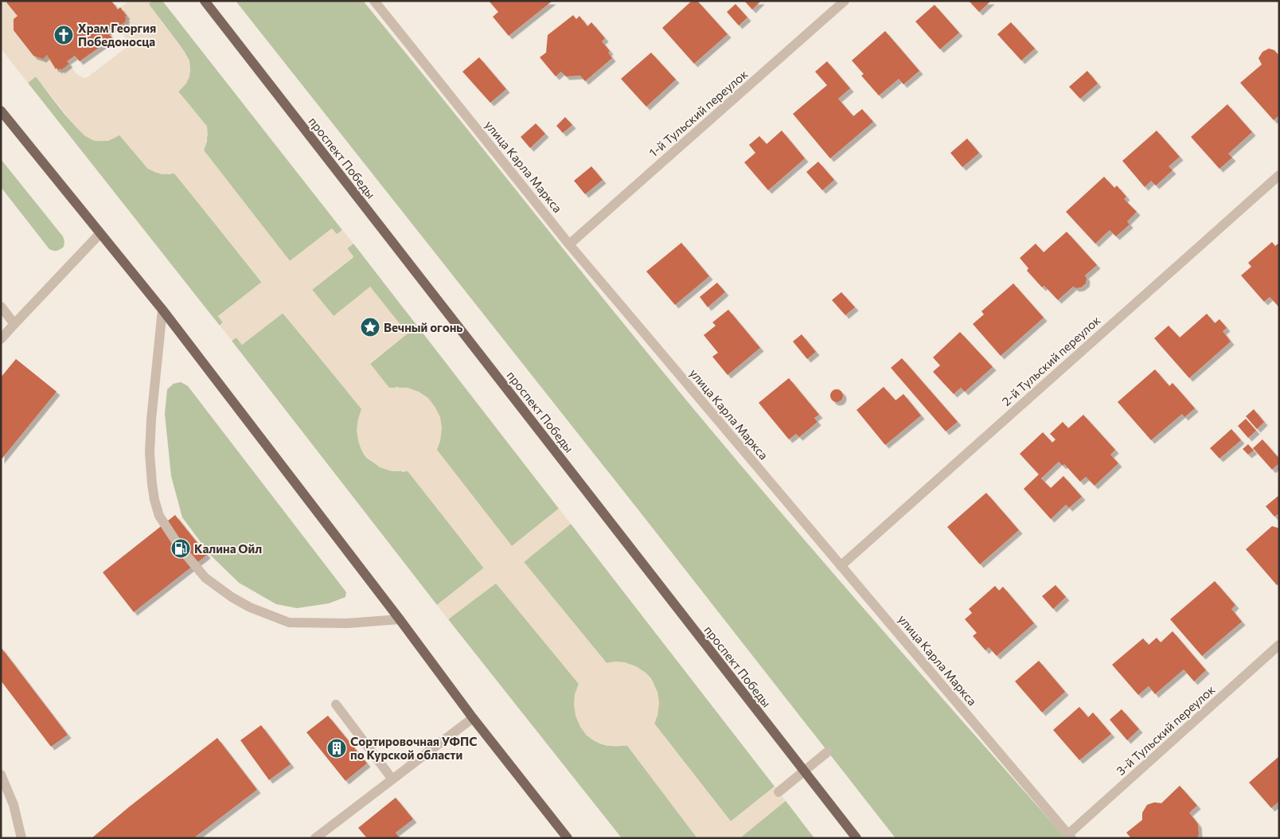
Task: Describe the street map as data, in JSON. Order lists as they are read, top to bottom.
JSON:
{
  "streets": {
    "main road": ["проспект Победы"],
    "street": [
      "1-й Тульский переулок",
      "улица Карла Маркса",
      "2-й Тульский переулок",
      "3-й Тульский переулок"
    ]
  },
  "crossings": [
    ["1-й Тульский переулок", "улица Карла Маркса"],
    ["улица Карла Маркса", "2-й Тульский переулок"],
    ["улица Карла Маркса", "3-й Тульский переулок"]
  ],
  "places": {
    "church": ["Храм Георгия Победоносца"],
    "place": ["Вечный огонь"],
    "fuel station": ["Калина Ойл"],
    "building": ["Сортировочная УФПС по Курской области"]
  }
}
